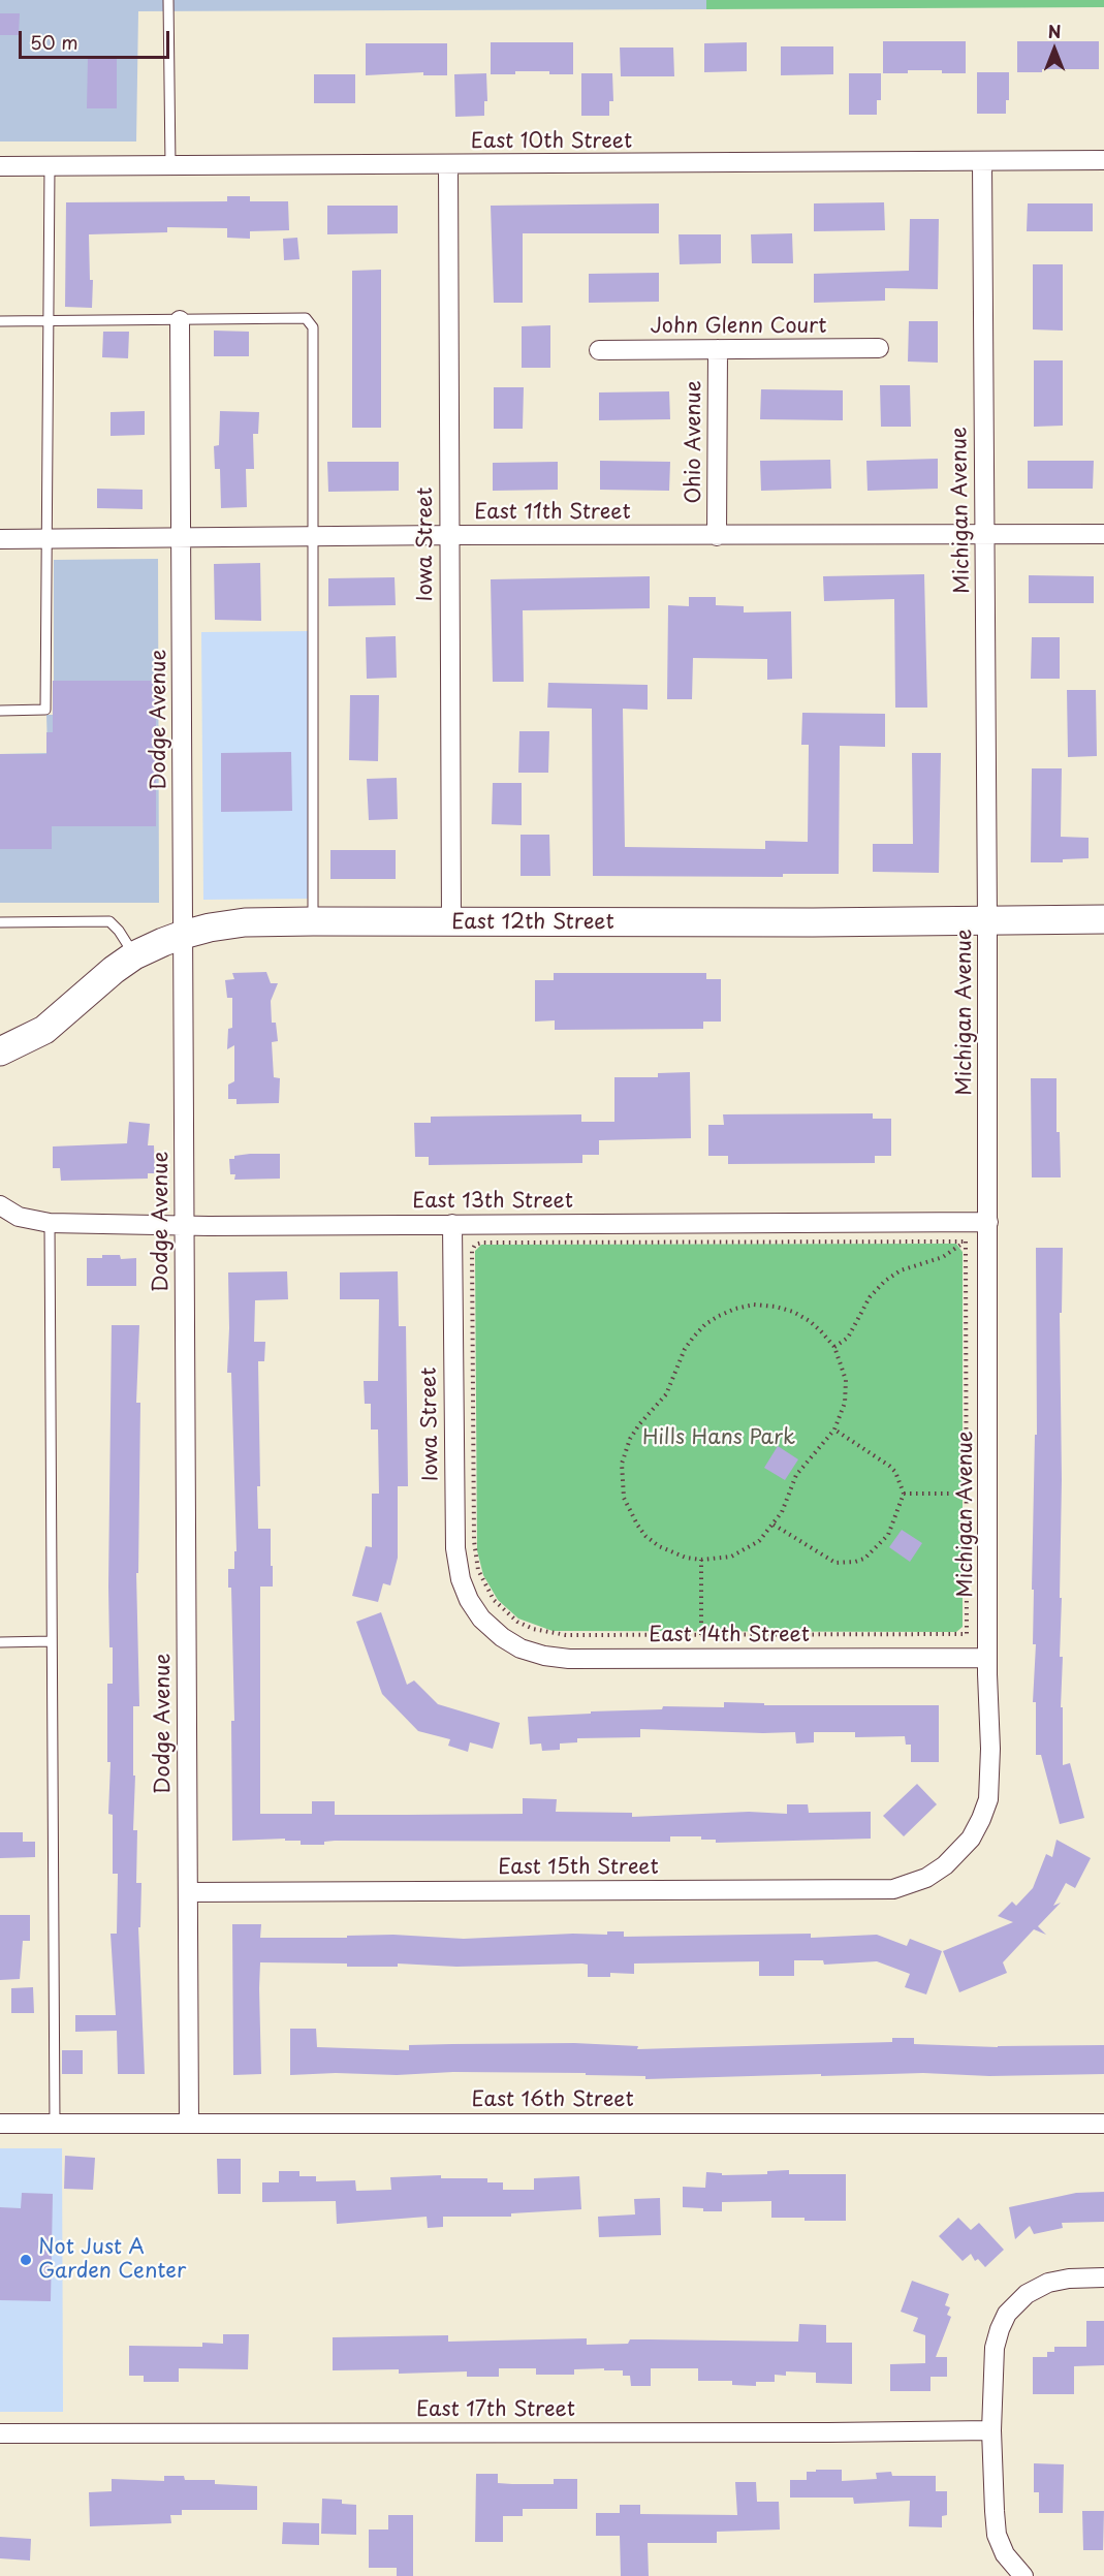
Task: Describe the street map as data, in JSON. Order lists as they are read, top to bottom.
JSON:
{
  "streets": {
    "street": [
      "East 10th Street",
      "John Glenn Court",
      "Ohio Avenue",
      "Michigan Avenue",
      "East 11th Street",
      "Iowa Street",
      "Dodge Avenue",
      "East 12th Street",
      "East 13th Street",
      "East 14th Street",
      "East 15th Street",
      "East 16th Street",
      "East 17th Street"
    ]
  },
  "crossings": [
    ["East 10th Street", "Michigan Avenue"],
    ["East 10th Street", "Iowa Street"],
    ["John Glenn Court", "Ohio Avenue"],
    ["Ohio Avenue", "East 11th Street"],
    ["Michigan Avenue", "East 11th Street"],
    ["Michigan Avenue", "East 12th Street"],
    ["Michigan Avenue", "East 13th Street"],
    ["Michigan Avenue", "East 14th Street"],
    ["Michigan Avenue", "East 15th Street"],
    ["East 11th Street", "Iowa Street"],
    ["East 11th Street", "Dodge Avenue"],
    ["Iowa Street", "East 12th Street"],
    ["Iowa Street", "East 13th Street"],
    ["Iowa Street", "East 14th Street"],
    ["Dodge Avenue", "East 12th Street"],
    ["Dodge Avenue", "East 13th Street"],
    ["Dodge Avenue", "East 15th Street"],
    ["Dodge Avenue", "East 16th Street"]
  ],
  "parks": ["Hills Hans Park"],
  "places": ["Not Just A Garden Center"],
  "scale_bar": "50 m",
  "north": "top"
}
